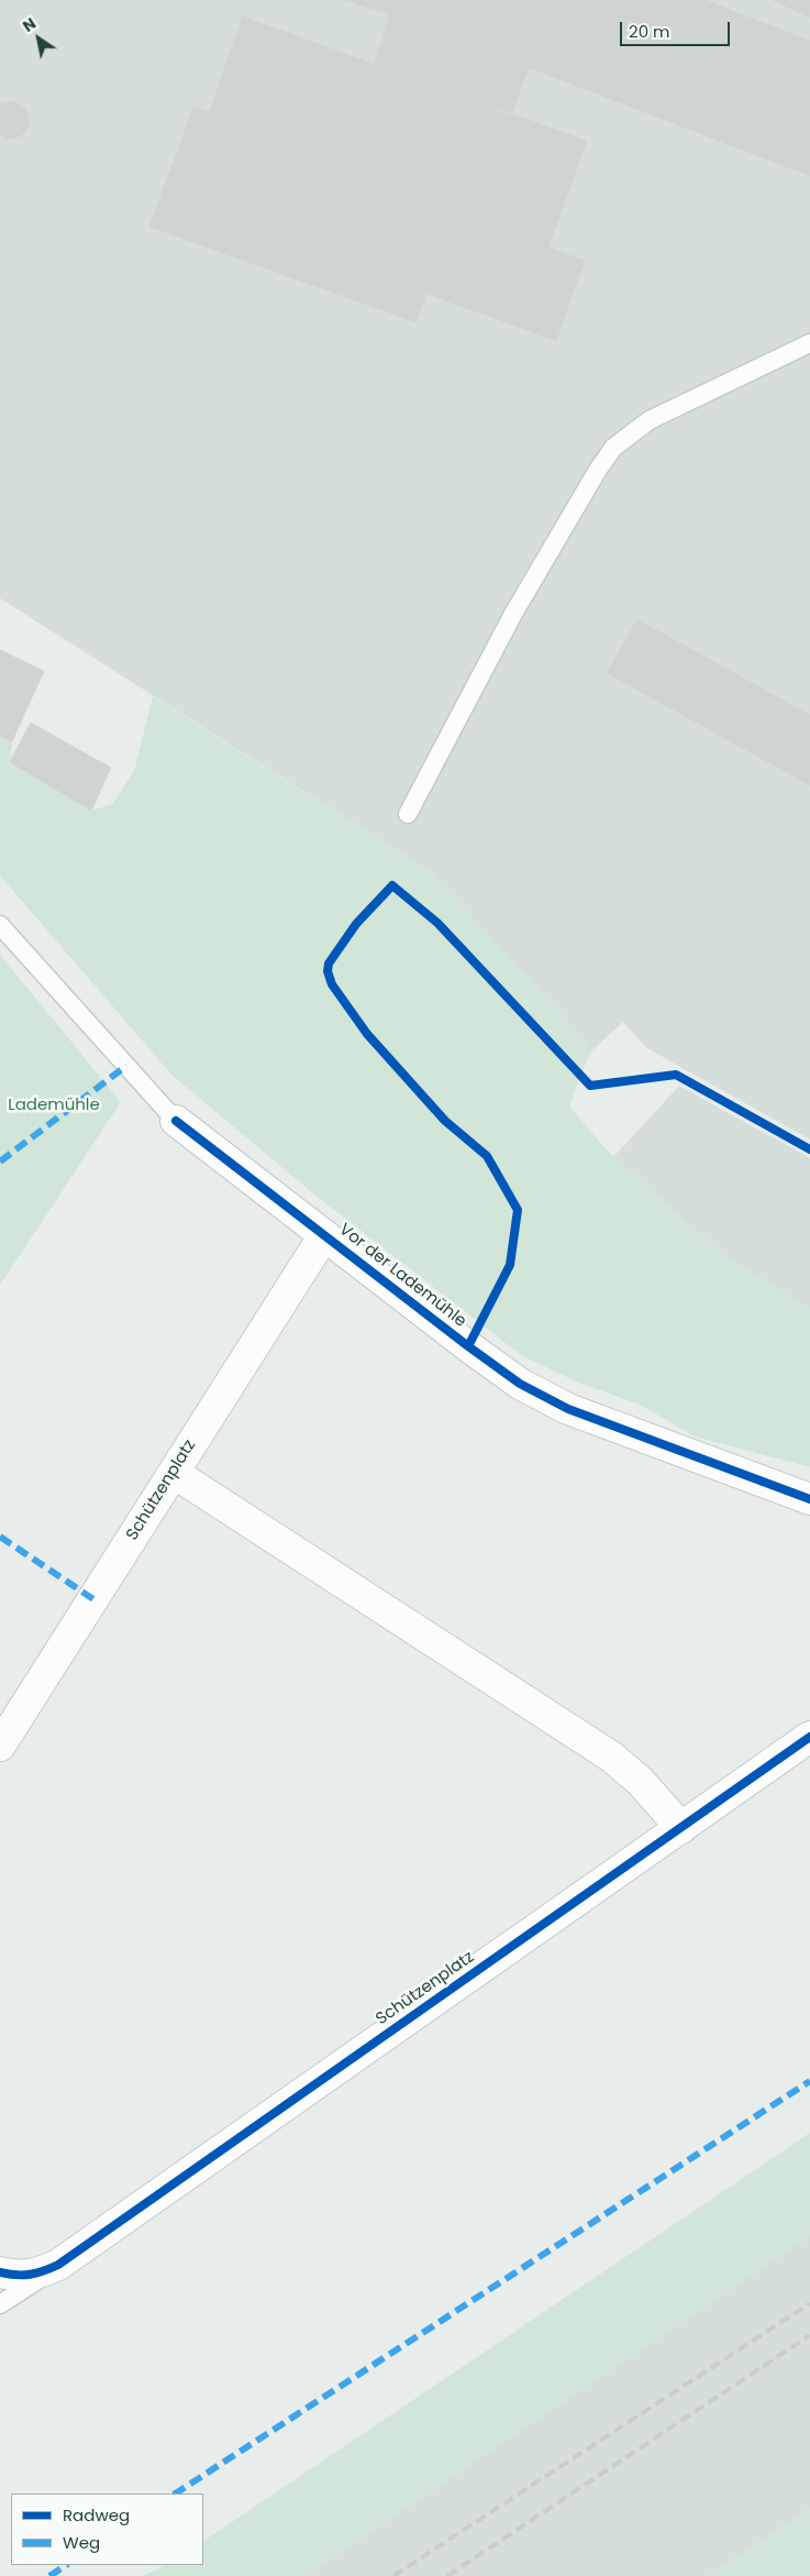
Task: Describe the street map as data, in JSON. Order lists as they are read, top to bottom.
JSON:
{
  "streets": {
    "street": ["Vor der Lademühle", "Schützenplatz"]
  },
  "crossings": [
    ["Vor der Lademühle", "Schützenplatz"]
  ],
  "parks": ["Lademühle"],
  "legend": ["Radweg", "Weg"],
  "scale_bar": "20 m",
  "north": "top left"
}
